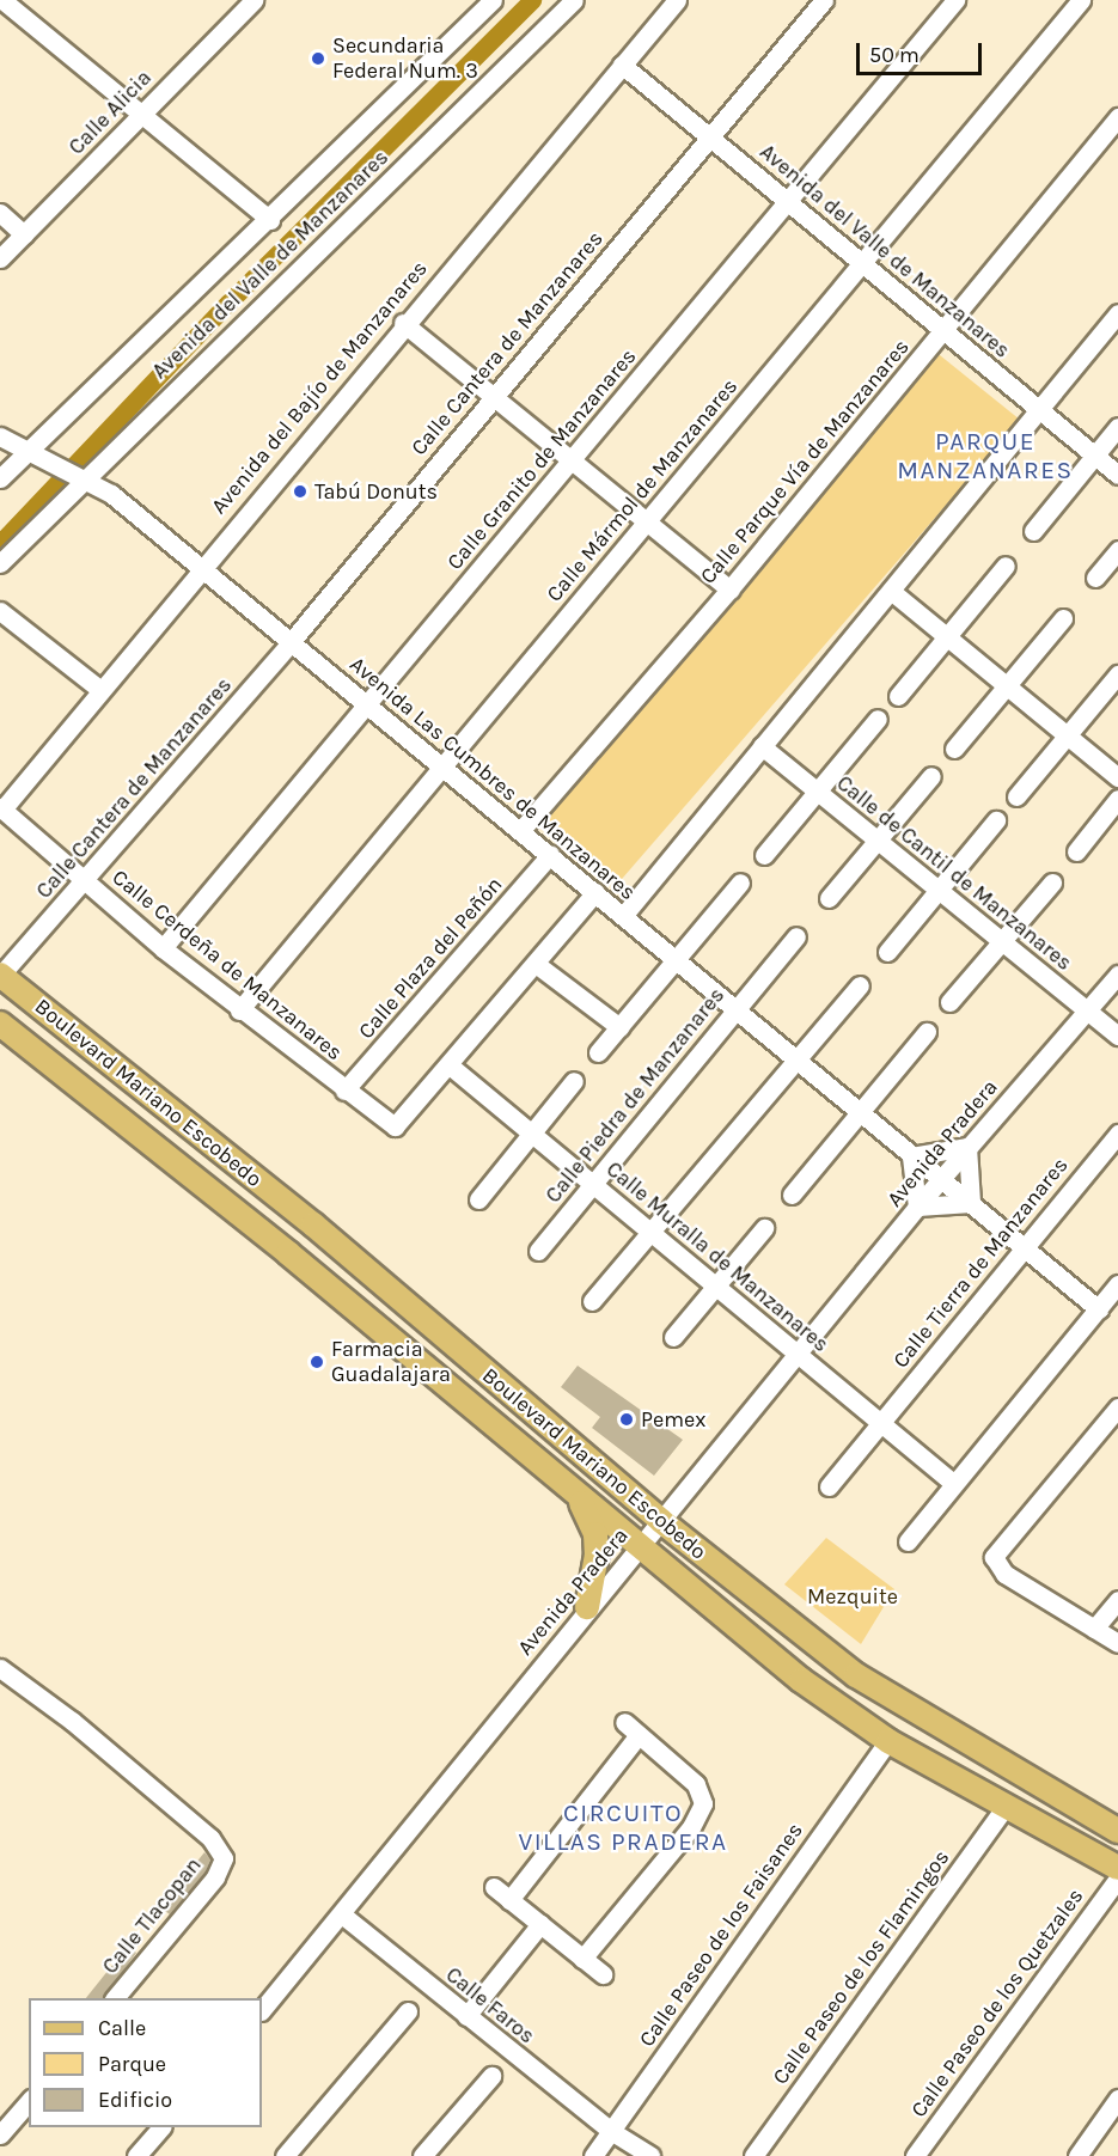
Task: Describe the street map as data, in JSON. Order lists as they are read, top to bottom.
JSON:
{
  "streets": {
    "main road": ["Boulevard Mariano Escobedo"],
    "street": [
      "Calle Alicia",
      "Avenida del Valle de Manzanares",
      "Calle Cantera de Manzanares",
      "Avenida del Bajío de Manzanares",
      "Calle Granito de Manzanares",
      "Calle Parque Vía de Manzanares",
      "Calle Mármol de Manzanares",
      "Avenida Las Cumbres de Manzanares",
      "Calle de Cantil de Manzanares",
      "Calle Plaza del Peñón",
      "Calle Cerdeña de Manzanares",
      "Calle Piedra de Manzanares",
      "Avenida Pradera",
      "Calle Muralla de Manzanares",
      "Calle Tierra de Manzanares",
      "Calle Tlacopan",
      "Calle Paseo de los Faisanes",
      "Calle Paseo de los Flamingos",
      "Calle Paseo de los Quetzales",
      "Calle Faros"
    ]
  },
  "crossings": [
    ["Avenida del Valle de Manzanares", "Calle Cantera de Manzanares"],
    ["Avenida del Valle de Manzanares", "Avenida del Bajío de Manzanares"],
    ["Avenida del Valle de Manzanares", "Calle Granito de Manzanares"],
    ["Avenida del Valle de Manzanares", "Calle Parque Vía de Manzanares"],
    ["Avenida del Valle de Manzanares", "Calle Mármol de Manzanares"],
    ["Avenida del Valle de Manzanares", "Avenida Las Cumbres de Manzanares"],
    ["Calle Cantera de Manzanares", "Avenida Las Cumbres de Manzanares"],
    ["Calle Cantera de Manzanares", "Calle Cerdeña de Manzanares"],
    ["Calle Cantera de Manzanares", "Boulevard Mariano Escobedo"],
    ["Avenida del Bajío de Manzanares", "Avenida Las Cumbres de Manzanares"],
    ["Avenida del Bajío de Manzanares", "Calle Cerdeña de Manzanares"],
    ["Calle Granito de Manzanares", "Avenida Las Cumbres de Manzanares"],
    ["Calle Granito de Manzanares", "Calle Cerdeña de Manzanares"],
    ["Calle Parque Vía de Manzanares", "Avenida Las Cumbres de Manzanares"],
    ["Calle Mármol de Manzanares", "Avenida Las Cumbres de Manzanares"],
    ["Calle Mármol de Manzanares", "Calle Cerdeña de Manzanares"],
    ["Avenida Las Cumbres de Manzanares", "Calle Plaza del Peñón"],
    ["Avenida Las Cumbres de Manzanares", "Calle Piedra de Manzanares"],
    ["Avenida Las Cumbres de Manzanares", "Avenida Pradera"],
    ["Avenida Las Cumbres de Manzanares", "Calle Tierra de Manzanares"],
    ["Calle de Cantil de Manzanares", "Avenida Pradera"],
    ["Calle Plaza del Peñón", "Calle Cerdeña de Manzanares"],
    ["Calle Cerdeña de Manzanares", "Calle Muralla de Manzanares"],
    ["Boulevard Mariano Escobedo", "Avenida Pradera"],
    ["Boulevard Mariano Escobedo", "Calle Paseo de los Faisanes"],
    ["Boulevard Mariano Escobedo", "Calle Paseo de los Flamingos"],
    ["Calle Piedra de Manzanares", "Calle Muralla de Manzanares"],
    ["Avenida Pradera", "Calle Muralla de Manzanares"],
    ["Avenida Pradera", "Calle Faros"],
    ["Calle Muralla de Manzanares", "Calle Tierra de Manzanares"],
    ["Calle Paseo de los Faisanes", "Calle Faros"]
  ],
  "districts": ["PARQUE MANZANARES", "CIRCUITO VILLAS PRADERA"],
  "parks": ["Mezquite"],
  "places": [
    "Secundaria Federal Num. 3",
    "Tabú Donuts",
    "Farmacia Guadalajara",
    "Pemex"
  ],
  "legend": ["Calle", "Parque", "Edificio"],
  "scale_bar": "50 m"
}
